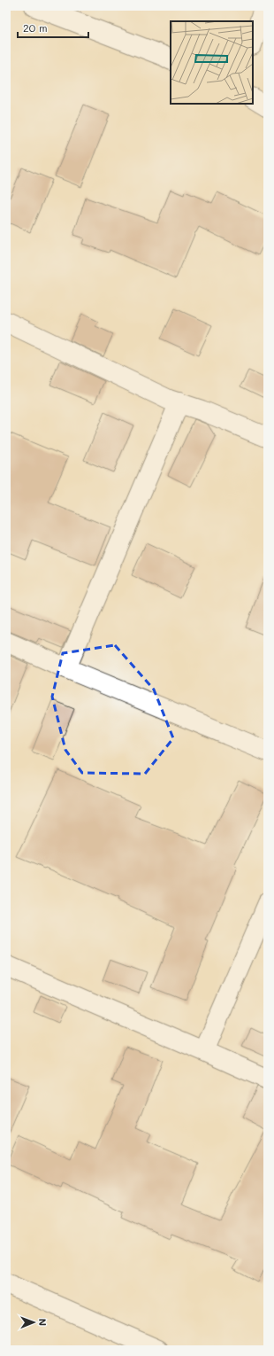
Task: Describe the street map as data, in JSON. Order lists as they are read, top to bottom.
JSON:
{
  "scale_bar": "20 m",
  "north": "right"
}
